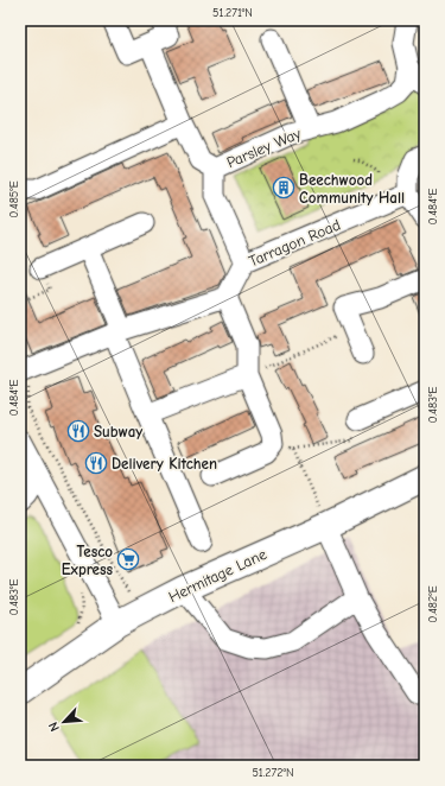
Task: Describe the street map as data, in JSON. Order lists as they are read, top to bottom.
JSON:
{
  "streets": {
    "main road": ["Hermitage Lane"],
    "street": ["Parsley Way", "Tarragon Road"]
  },
  "places": {
    "building": ["Beechwood Community Hall"],
    "restaurant": ["Subway", "Delivery Kitchen"],
    "supermarket": ["Tesco Express"]
  },
  "north": "bottom left",
  "coordinates": [
    "51.271°N",
    "0.485°E",
    "0.484°E",
    "0.483°E",
    "0.482°E",
    "51.272°N"
  ]
}
